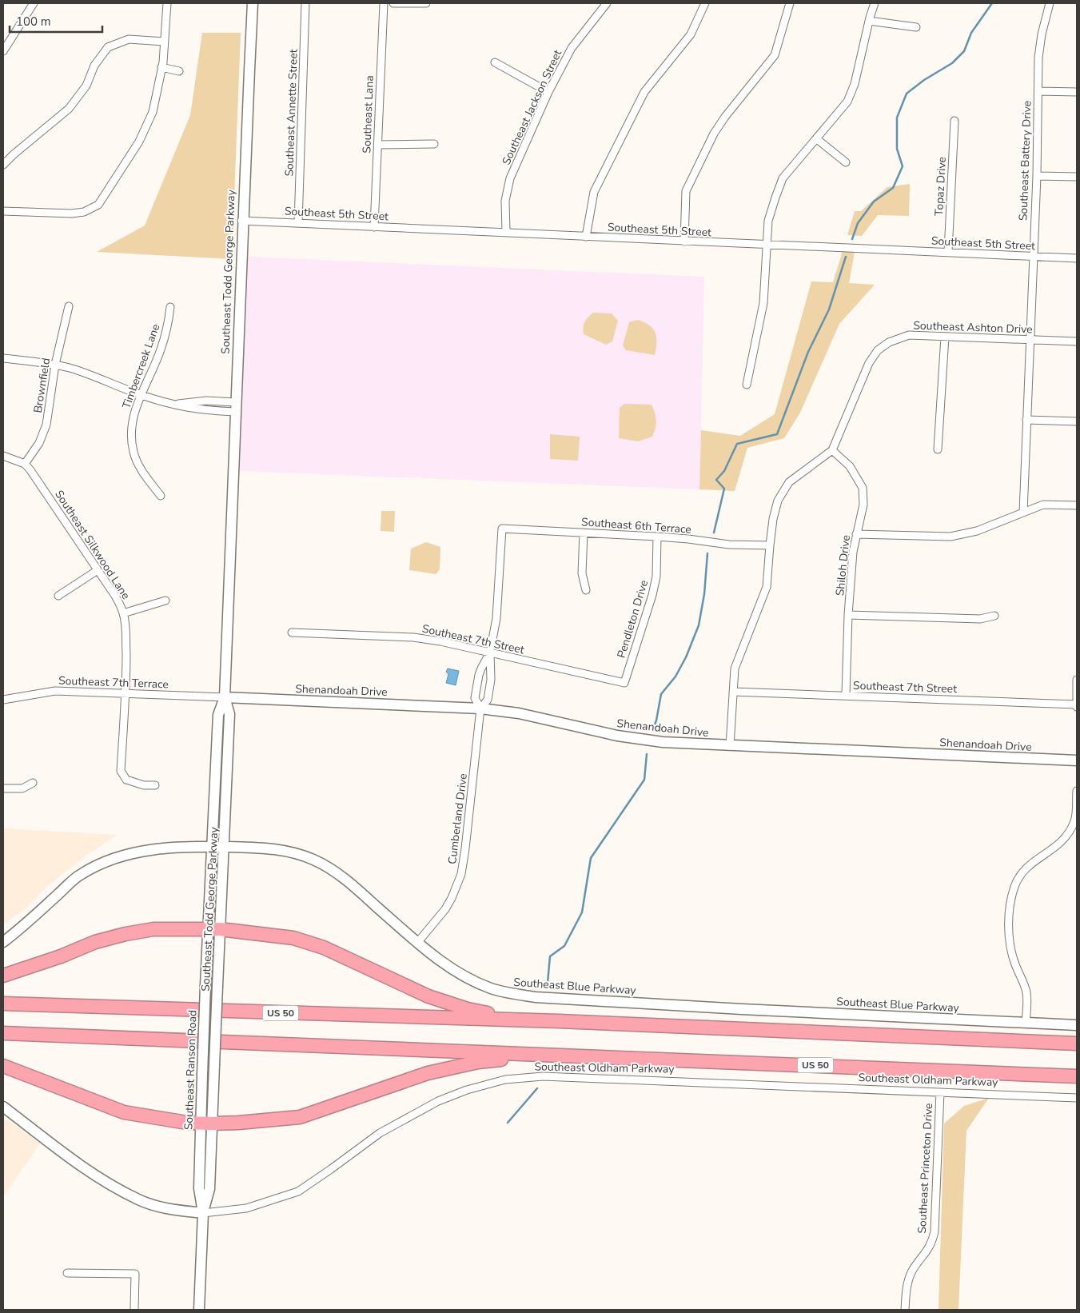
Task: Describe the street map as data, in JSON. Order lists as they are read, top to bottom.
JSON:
{
  "streets": {
    "highway": ["US 50"],
    "street": [
      "Southeast Jackson Street",
      "Southeast Annette Street",
      "Southeast Lana",
      "Southeast Battery Drive",
      "Topaz Drive",
      "Southeast 5th Street",
      "Southeast Todd George Parkway",
      "Southeast Ashton Drive",
      "Timbercreek Lane",
      "Brownfield",
      "Southeast 6th Terrace",
      "Southeast Silkwood Lane",
      "Shiloh Drive",
      "Pendleton Drive",
      "Southeast 7th Street",
      "Southeast 7th Terrace",
      "Shenandoah Drive",
      "Cumberland Drive",
      "Southeast Blue Parkway",
      "Southeast Oldham Parkway",
      "Southeast Ranson Road",
      "Southeast Princeton Drive"
    ]
  },
  "crossings": [
    ["Southeast Jackson Street", "Southeast 5th Street"],
    ["Southeast Annette Street", "Southeast 5th Street"],
    ["Southeast Lana", "Southeast 5th Street"],
    ["Southeast Battery Drive", "Southeast 5th Street"],
    ["Southeast Battery Drive", "Southeast Ashton Drive"],
    ["Topaz Drive", "Southeast 5th Street"],
    ["Southeast 5th Street", "Southeast Todd George Parkway"],
    ["Southeast Todd George Parkway", "Southeast 7th Terrace"],
    ["Southeast Todd George Parkway", "Shenandoah Drive"],
    ["Southeast Todd George Parkway", "Southeast Blue Parkway"],
    ["Southeast Todd George Parkway", "Southeast Ranson Road"],
    ["Southeast Ashton Drive", "Shiloh Drive"],
    ["Brownfield", "Southeast Silkwood Lane"],
    ["Southeast 6th Terrace", "Pendleton Drive"],
    ["Southeast 6th Terrace", "Cumberland Drive"],
    ["Southeast Silkwood Lane", "Southeast 7th Terrace"],
    ["Shiloh Drive", "Southeast 7th Street"],
    ["Pendleton Drive", "Southeast 7th Street"],
    ["Southeast 7th Street", "Cumberland Drive"],
    ["Southeast 7th Terrace", "Shenandoah Drive"],
    ["Shenandoah Drive", "Cumberland Drive"],
    ["Cumberland Drive", "Southeast Blue Parkway"],
    ["Southeast Oldham Parkway", "Southeast Ranson Road"],
    ["Southeast Oldham Parkway", "Southeast Princeton Drive"]
  ],
  "scale_bar": "100 m"
}
